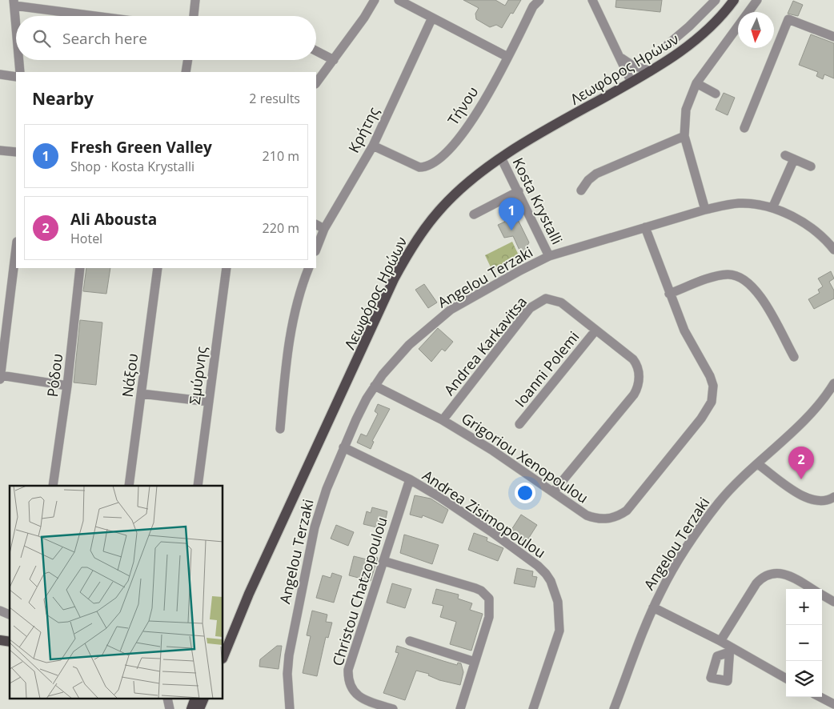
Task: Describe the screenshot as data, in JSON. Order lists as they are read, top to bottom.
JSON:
{
  "streets": {
    "main road": ["Λεωφόρος Ηρώων"],
    "street": [
      "Τήνου",
      "Κρήτης",
      "Kosta Krystalli",
      "Angelou Terzaki",
      "Andrea Karkavitsa",
      "Ioanni Polemi",
      "Ρόδου",
      "Νάξου",
      "Σμύρνης",
      "Grigoriou Xenopoulou",
      "Andrea Zisimopoulou",
      "Christou Chatzopoulou"
    ]
  },
  "crossings": [
    ["Λεωφόρος Ηρώων", "Kosta Krystalli"],
    ["Τήνου", "Κρήτης"],
    ["Kosta Krystalli", "Angelou Terzaki"],
    ["Angelou Terzaki", "Grigoriou Xenopoulou"],
    ["Angelou Terzaki", "Andrea Zisimopoulou"],
    ["Andrea Karkavitsa", "Ioanni Polemi"],
    ["Andrea Karkavitsa", "Grigoriou Xenopoulou"],
    ["Andrea Zisimopoulou", "Christou Chatzopoulou"]
  ],
  "north": "bottom",
  "page": {
    "search": "Search here",
    "heading": ["Nearby", "2 results"],
    "list": [
      {
        "mark": "1",
        "name": "Fresh Green Valley",
        "note": "Shop · Kosta Krystalli",
        "value": "210 m"
      },
      {
        "mark": "2",
        "name": "Ali Abousta",
        "note": "Hotel",
        "value": "220 m"
      }
    ],
    "pins": ["1", "2"],
    "map_buttons": ["+", "−"]
  }
}
